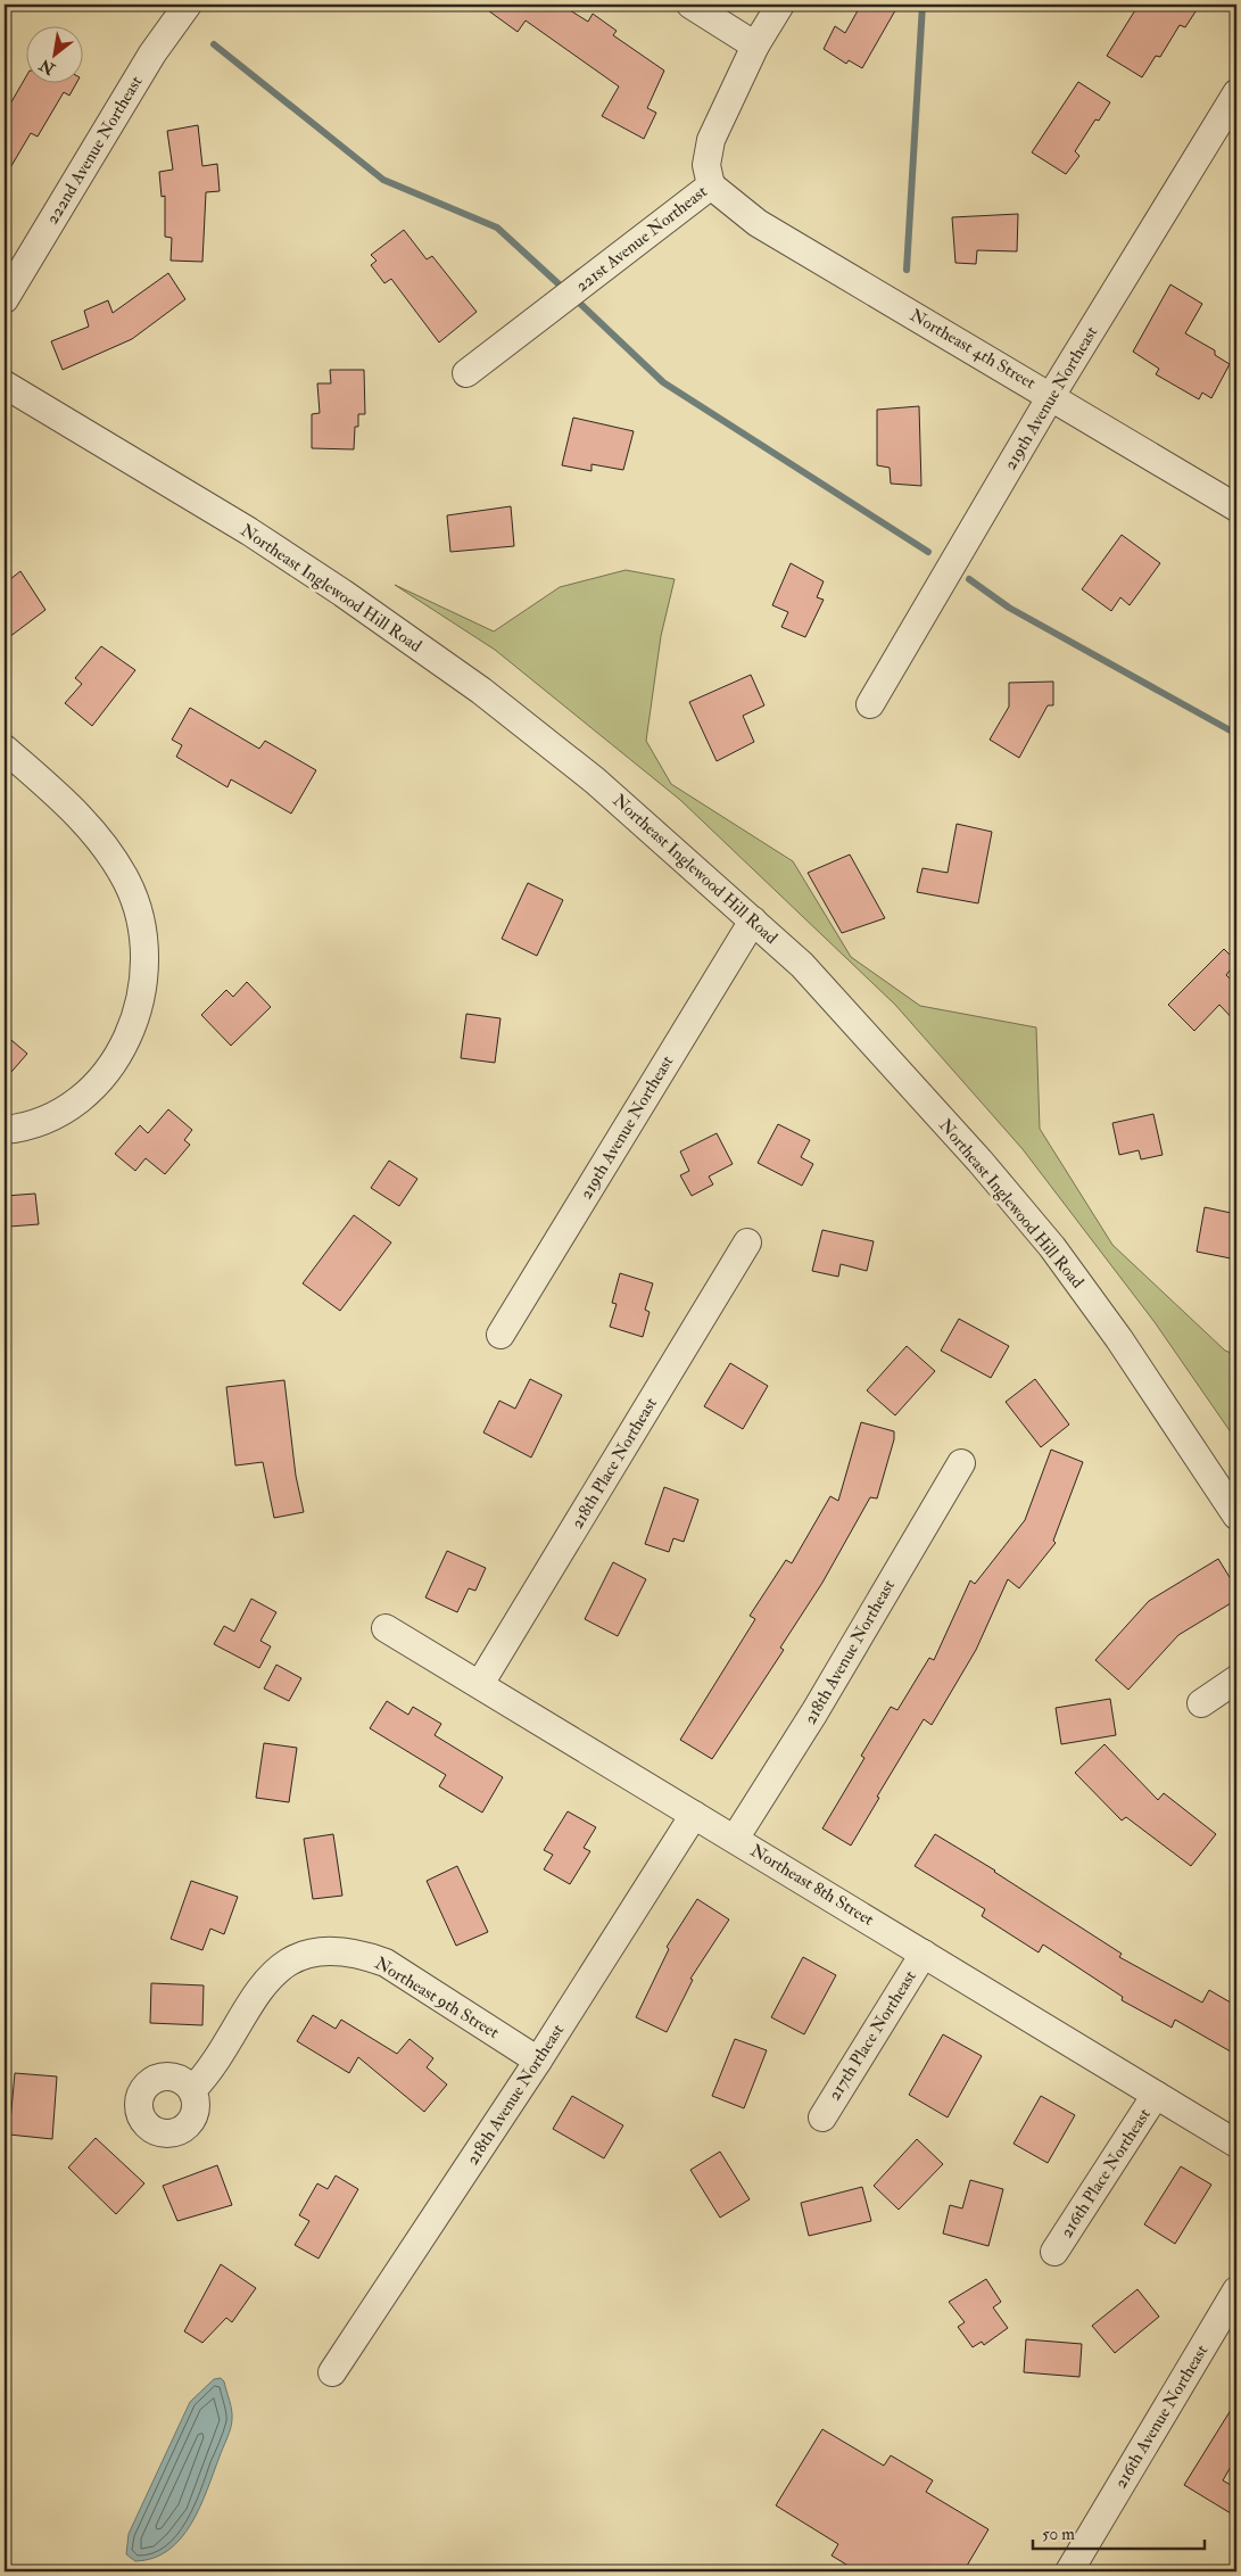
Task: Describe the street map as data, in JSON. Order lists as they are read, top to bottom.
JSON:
{
  "streets": {
    "street": [
      "222nd Avenue Northeast",
      "221st Avenue Northeast",
      "Northeast 4th Street",
      "219th Avenue Northeast",
      "Northeast Inglewood Hill Road",
      "218th Place Northeast",
      "218th Avenue Northeast",
      "Northeast 8th Street",
      "Northeast 9th Street",
      "217th Place Northeast",
      "216th Place Northeast",
      "216th Avenue Northeast"
    ]
  },
  "crossings": [
    ["221st Avenue Northeast", "Northeast 4th Street"],
    ["Northeast 4th Street", "219th Avenue Northeast"],
    ["219th Avenue Northeast", "Northeast Inglewood Hill Road"],
    ["218th Place Northeast", "Northeast 8th Street"],
    ["218th Avenue Northeast", "Northeast 8th Street"],
    ["218th Avenue Northeast", "Northeast 9th Street"],
    ["Northeast 8th Street", "217th Place Northeast"],
    ["Northeast 8th Street", "216th Place Northeast"]
  ],
  "scale_bar": "50 m",
  "north": "bottom left"
}
